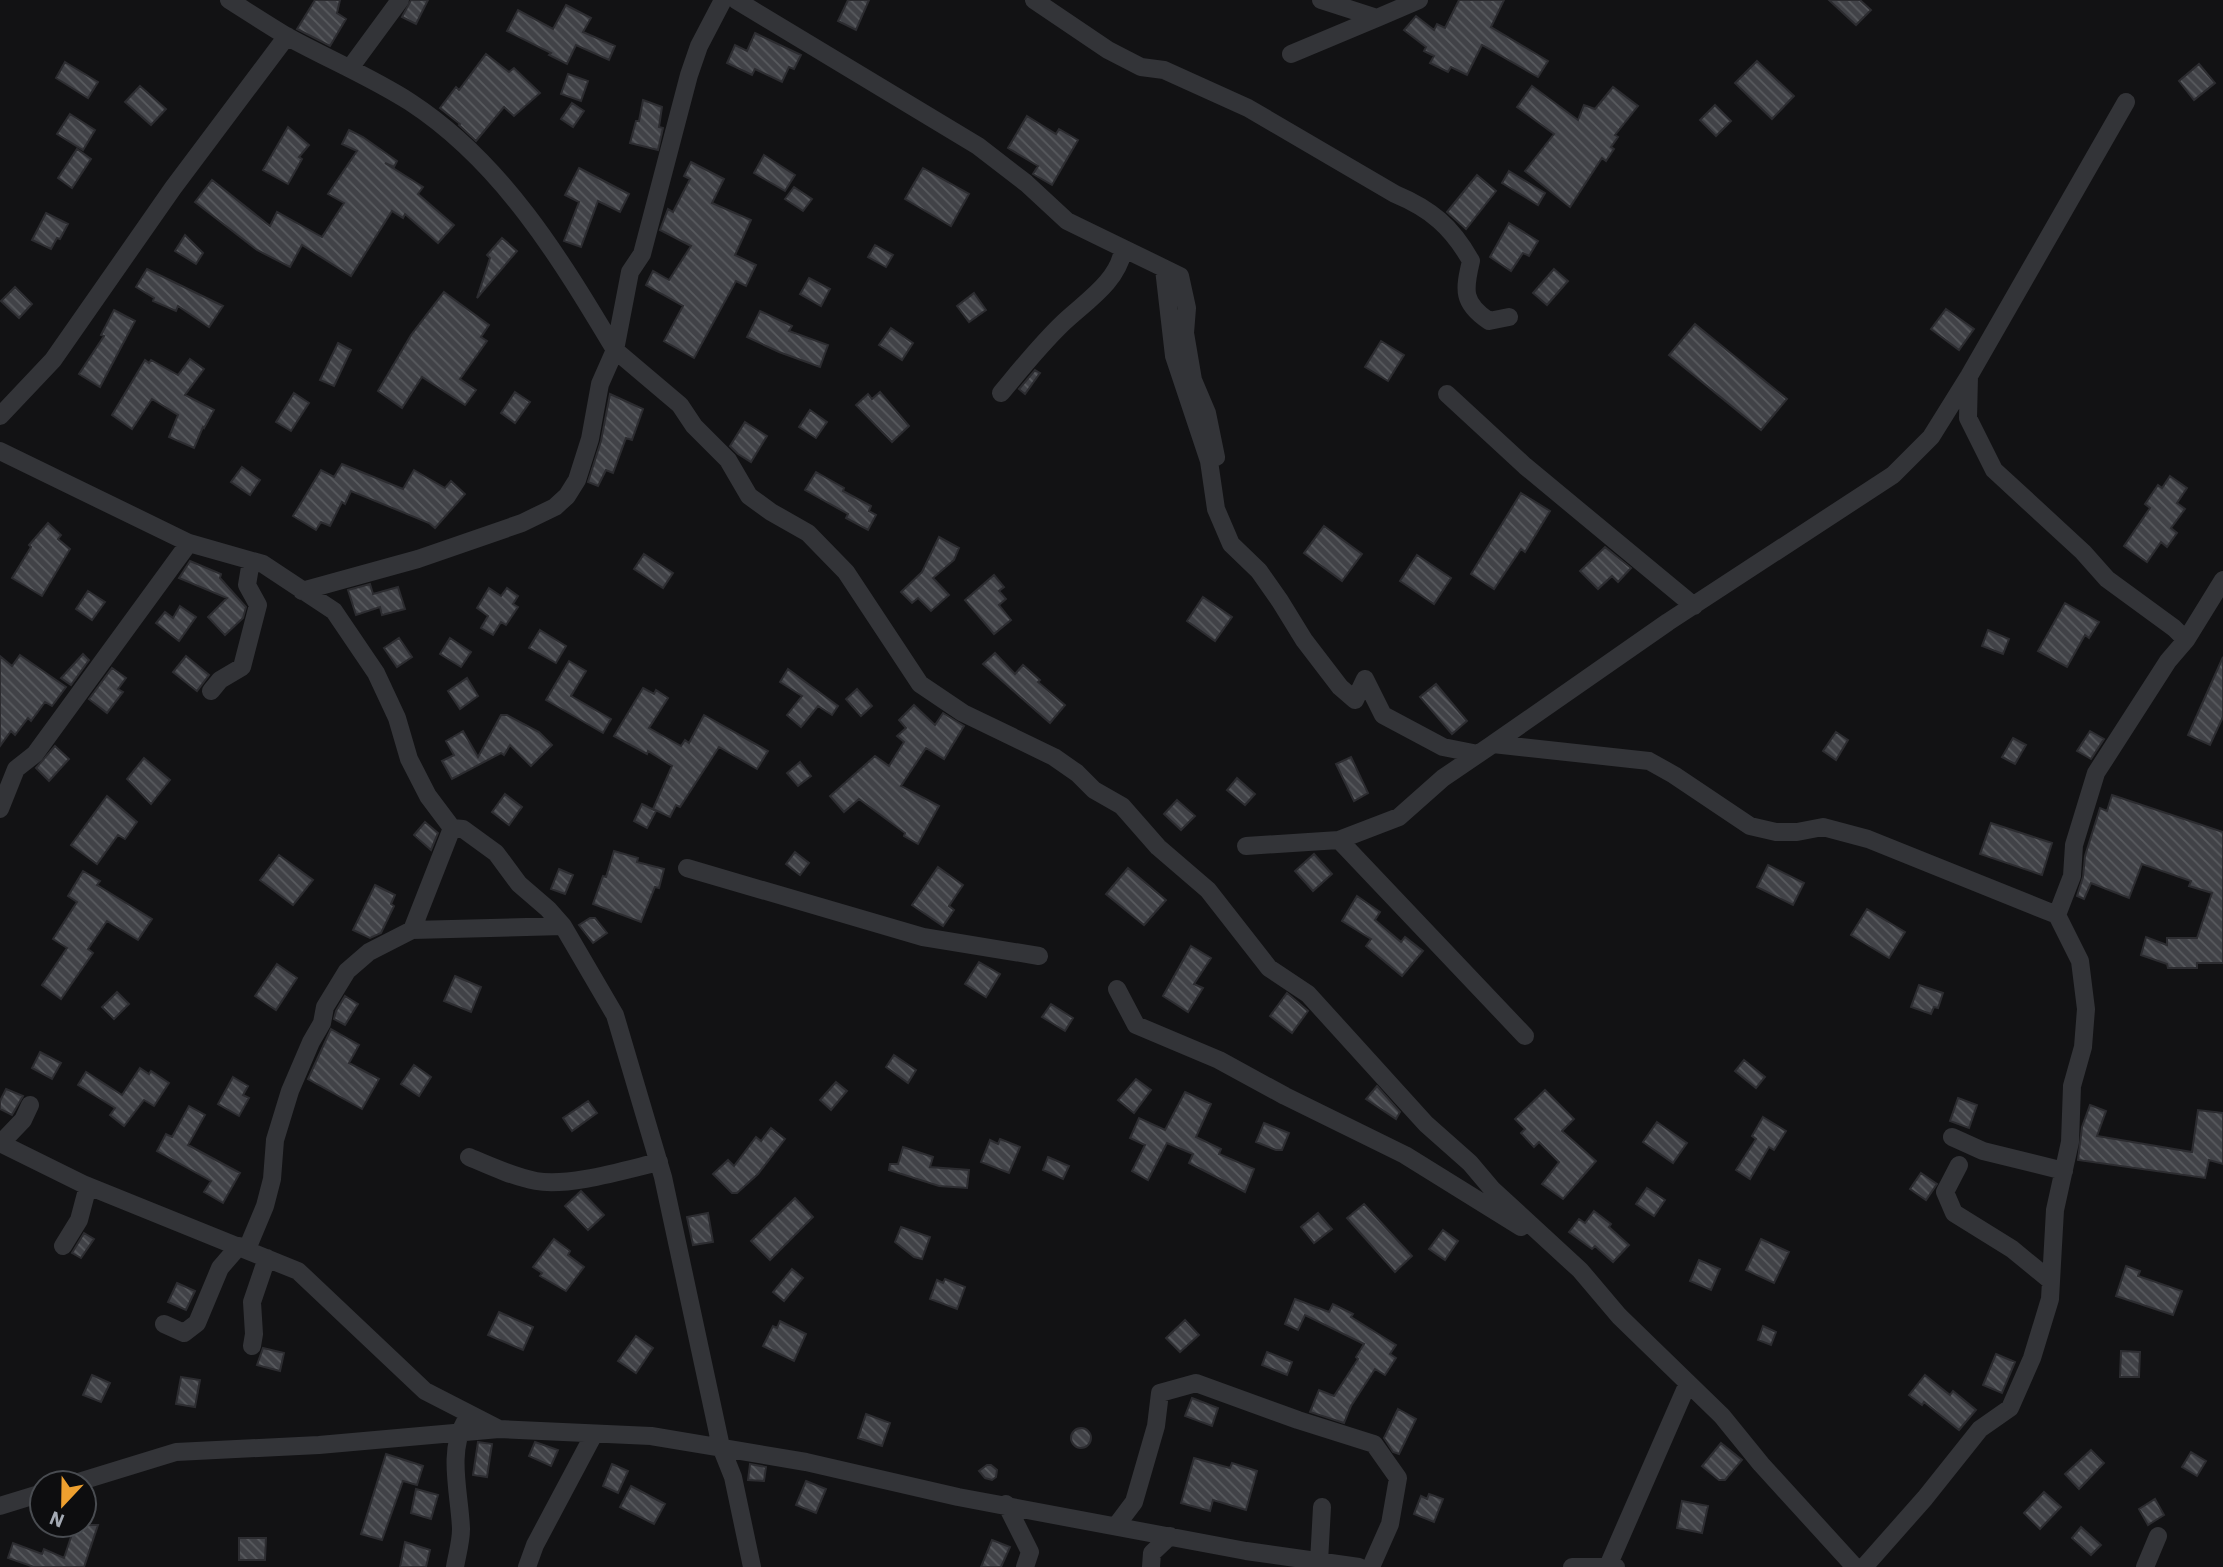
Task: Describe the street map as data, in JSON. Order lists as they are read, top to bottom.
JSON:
{
  "north": "bottom"
}
